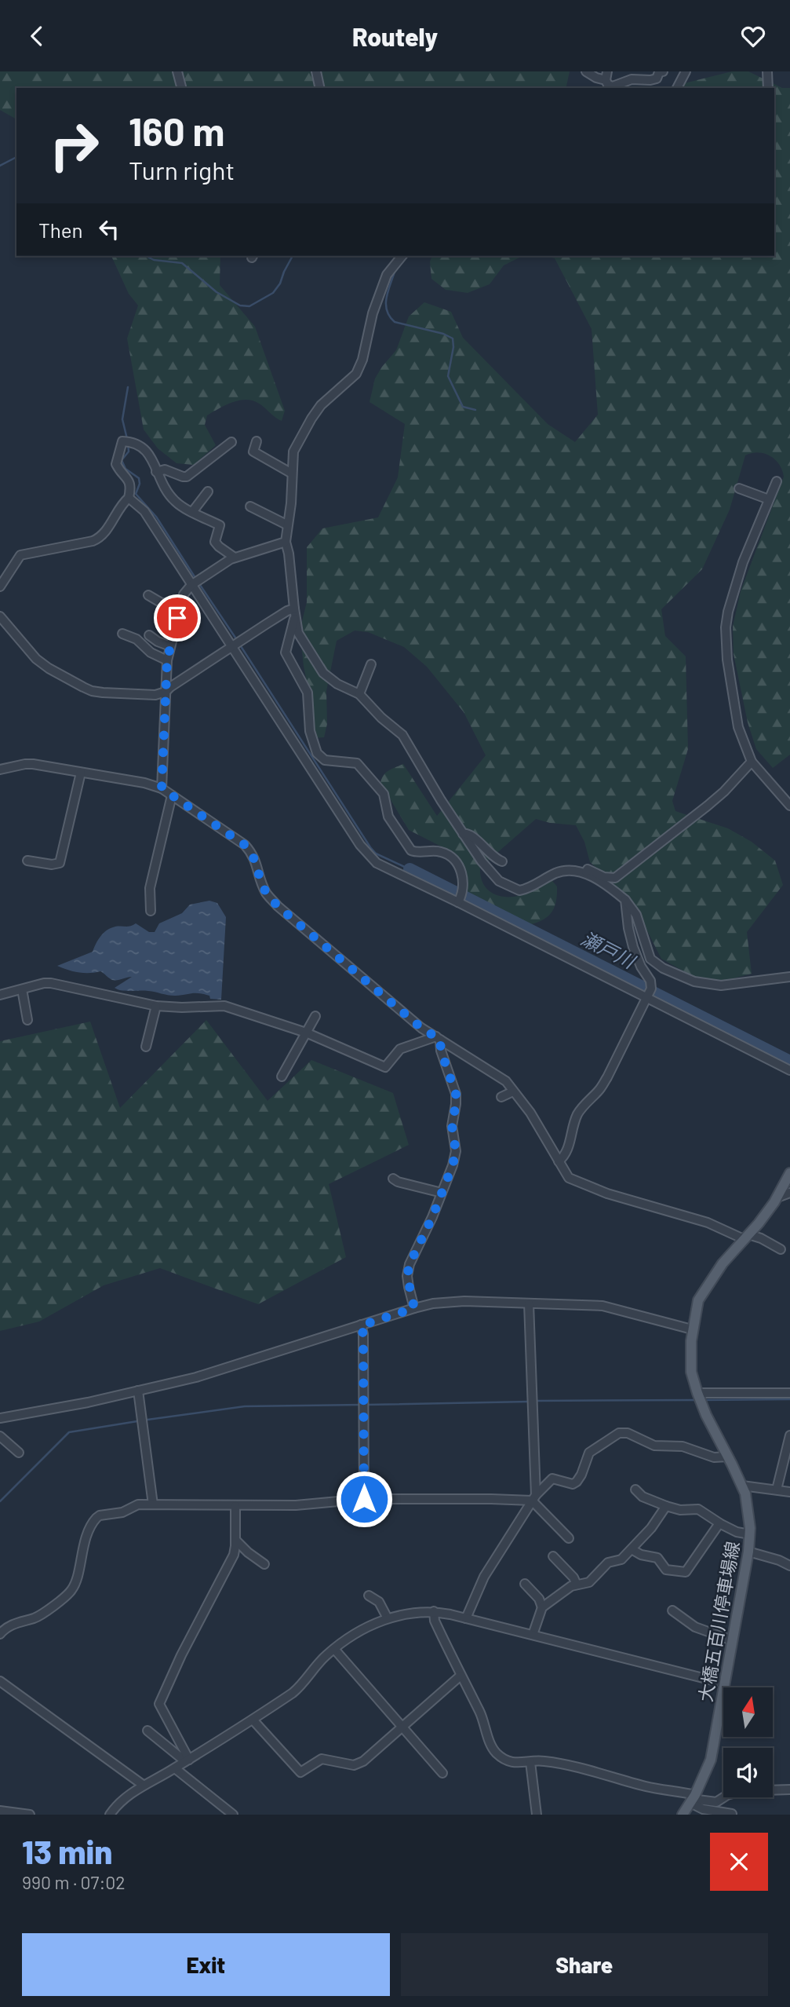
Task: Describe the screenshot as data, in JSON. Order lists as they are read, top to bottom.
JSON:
{
  "streets": {
    "main road": ["大橋五百川停車場線"]
  },
  "water": ["瀬戸川"],
  "north": "top",
  "page": {
    "header": "Routely",
    "turn": ["160 m", "Turn right"],
    "then": "Then",
    "heading": ["13 min", "990 m · 07:02"],
    "buttons": ["Exit", "Share"]
  }
}
